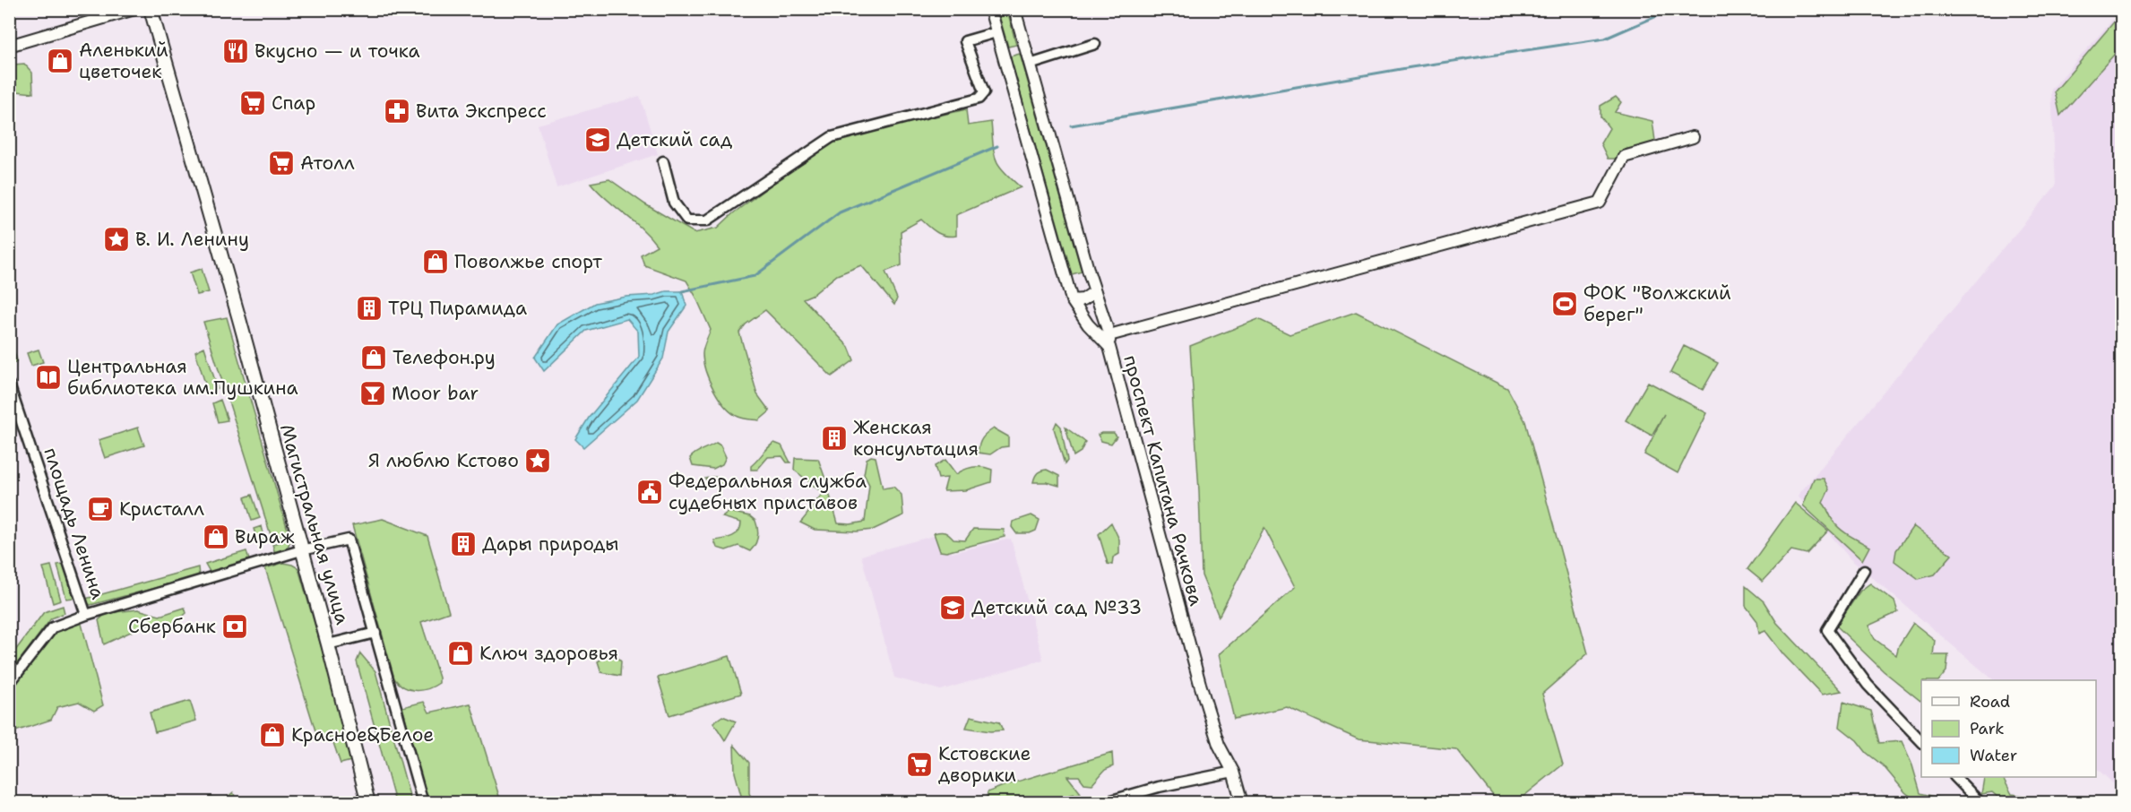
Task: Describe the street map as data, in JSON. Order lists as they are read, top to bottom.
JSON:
{
  "streets": {
    "main road": ["Магистральная улица"],
    "street": ["проспект Капитана Рачкова", "площадь Ленина"]
  },
  "crossings": [
    ["площадь Ленина", "Магистральная улица"]
  ],
  "places": {
    "restaurant": ["Вкусно — и точка"],
    "shop": [
      "Аленький цветочек",
      "Поволжье спорт",
      "Телефон.ру",
      "Вираж",
      "Ключ здоровья",
      "Красное&Белое"
    ],
    "supermarket": ["Спар", "Атолл", "Кстовские дворики"],
    "pharmacy": ["Вита Экспресс"],
    "school or university": ["Детский сад", "Детский сад №33"],
    "place": ["В. И. Ленину", "Я люблю Кстово"],
    "sports": ["ФОК \"Волжский берег\""],
    "building": ["ТРЦ Пирамида", "Женская консультация", "Дары природы"],
    "library": ["Центральная библиотека им.Пушкина"],
    "bar": ["Moor bar"],
    "public building": ["Федеральная служба судебных приставов"],
    "cafe": ["Кристалл"],
    "bank": ["Сбербанк"]
  },
  "legend": ["Road", "Park", "Water"]
}
